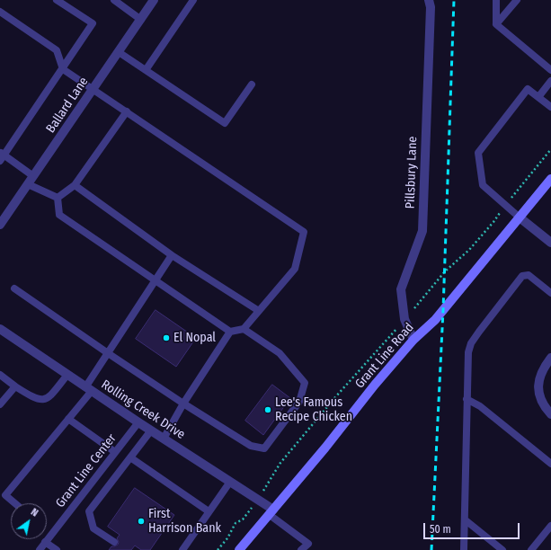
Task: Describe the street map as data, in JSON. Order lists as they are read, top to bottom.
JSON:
{
  "streets": {
    "main road": ["Grant Line Road"],
    "street": ["Ballard Lane", "Pillsbury Lane", "Rolling Creek Drive"],
    "lane": ["Grant Line Center"]
  },
  "crossings": [
    ["Pillsbury Lane", "Grant Line Road"],
    ["Grant Line Road", "Rolling Creek Drive"],
    ["Rolling Creek Drive", "Grant Line Center"]
  ],
  "places": ["El Nopal", "Lee's Famous Recipe Chicken", "First Harrison Bank"],
  "scale_bar": "50 m",
  "north": "top right"
}
